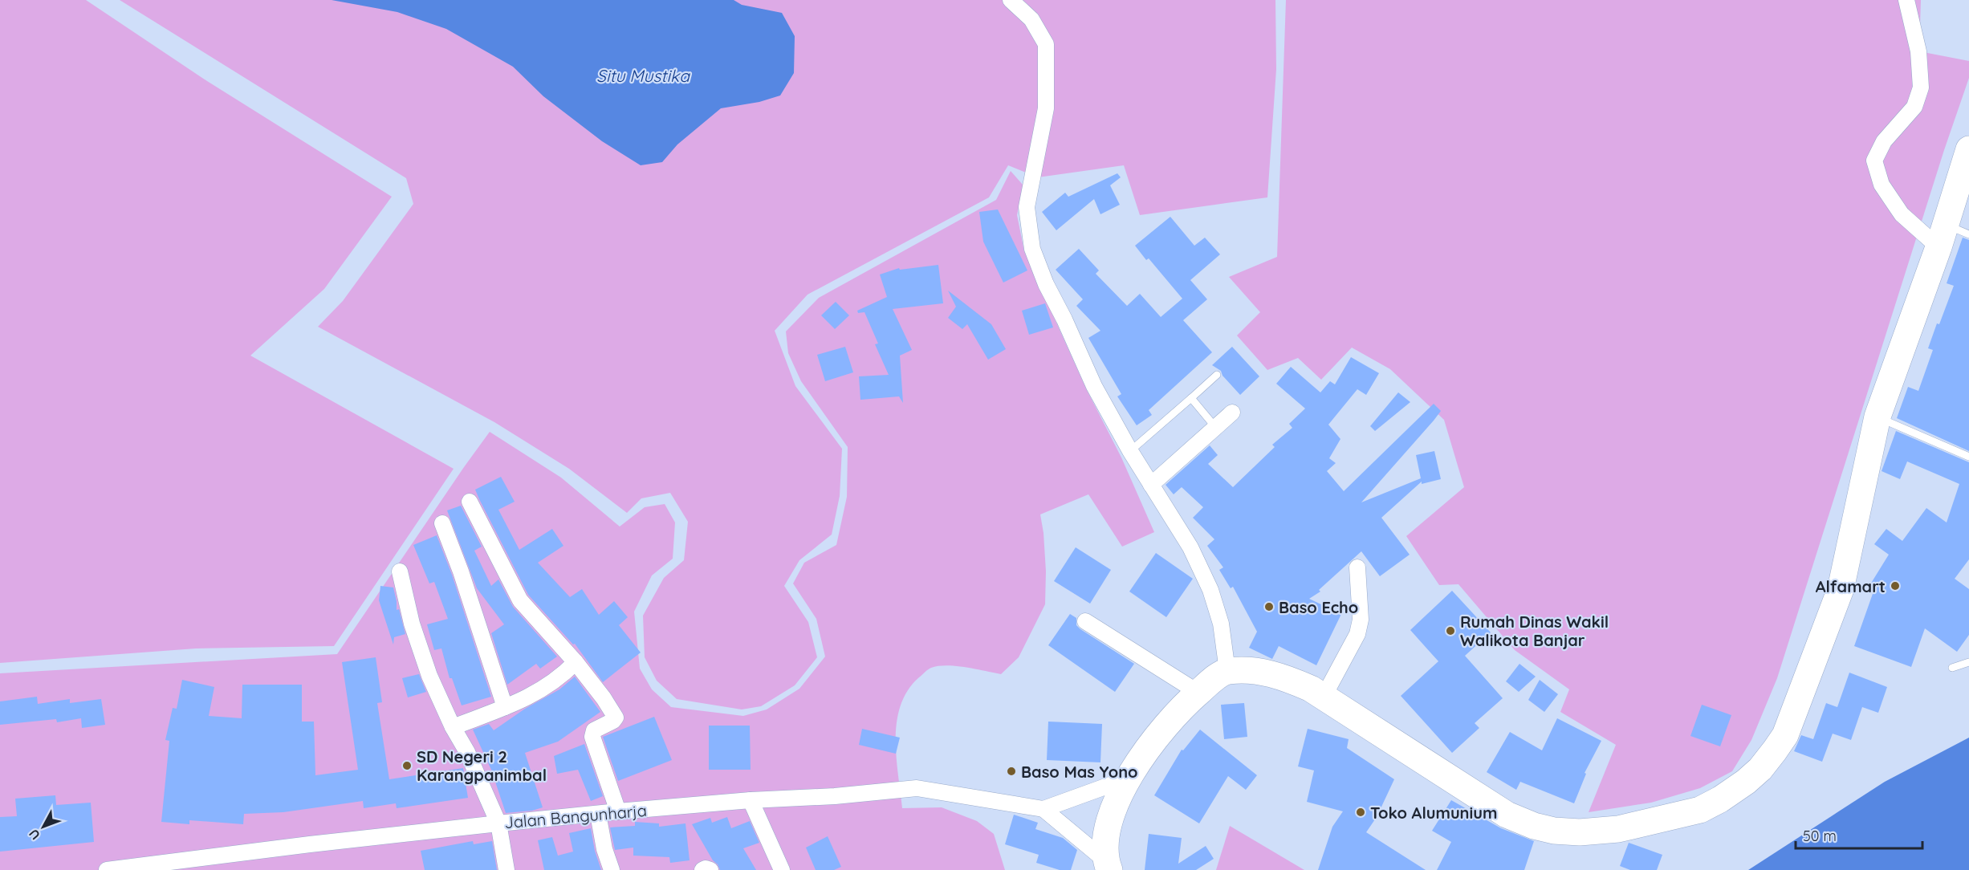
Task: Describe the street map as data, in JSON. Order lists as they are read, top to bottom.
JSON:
{
  "streets": {
    "street": ["Jalan Bangunharja"]
  },
  "water": ["Situ Mustika"],
  "places": [
    "Alfamart",
    "Baso Echo",
    "Rumah Dinas Wakil Walikota Banjar",
    "SD Negeri 2 Karangpanimbal",
    "Baso Mas Yono",
    "Toko Alumunium"
  ],
  "scale_bar": "50 m",
  "north": "bottom left"
}
